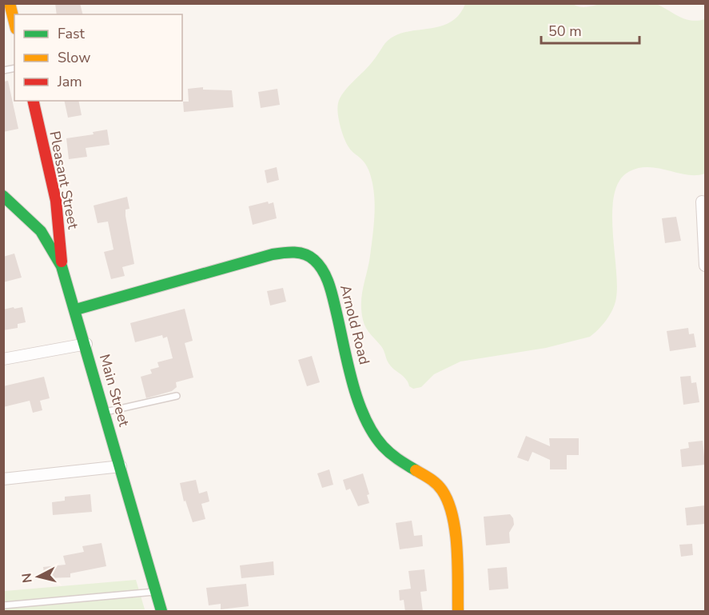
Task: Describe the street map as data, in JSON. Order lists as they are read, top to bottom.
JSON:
{
  "streets": {
    "street": ["Pleasant Street", "Arnold Road", "Main Street"]
  },
  "crossings": [
    ["Pleasant Street", "Main Street"],
    ["Arnold Road", "Main Street"]
  ],
  "legend": ["Fast", "Slow", "Jam"],
  "scale_bar": "50 m",
  "north": "left"
}
